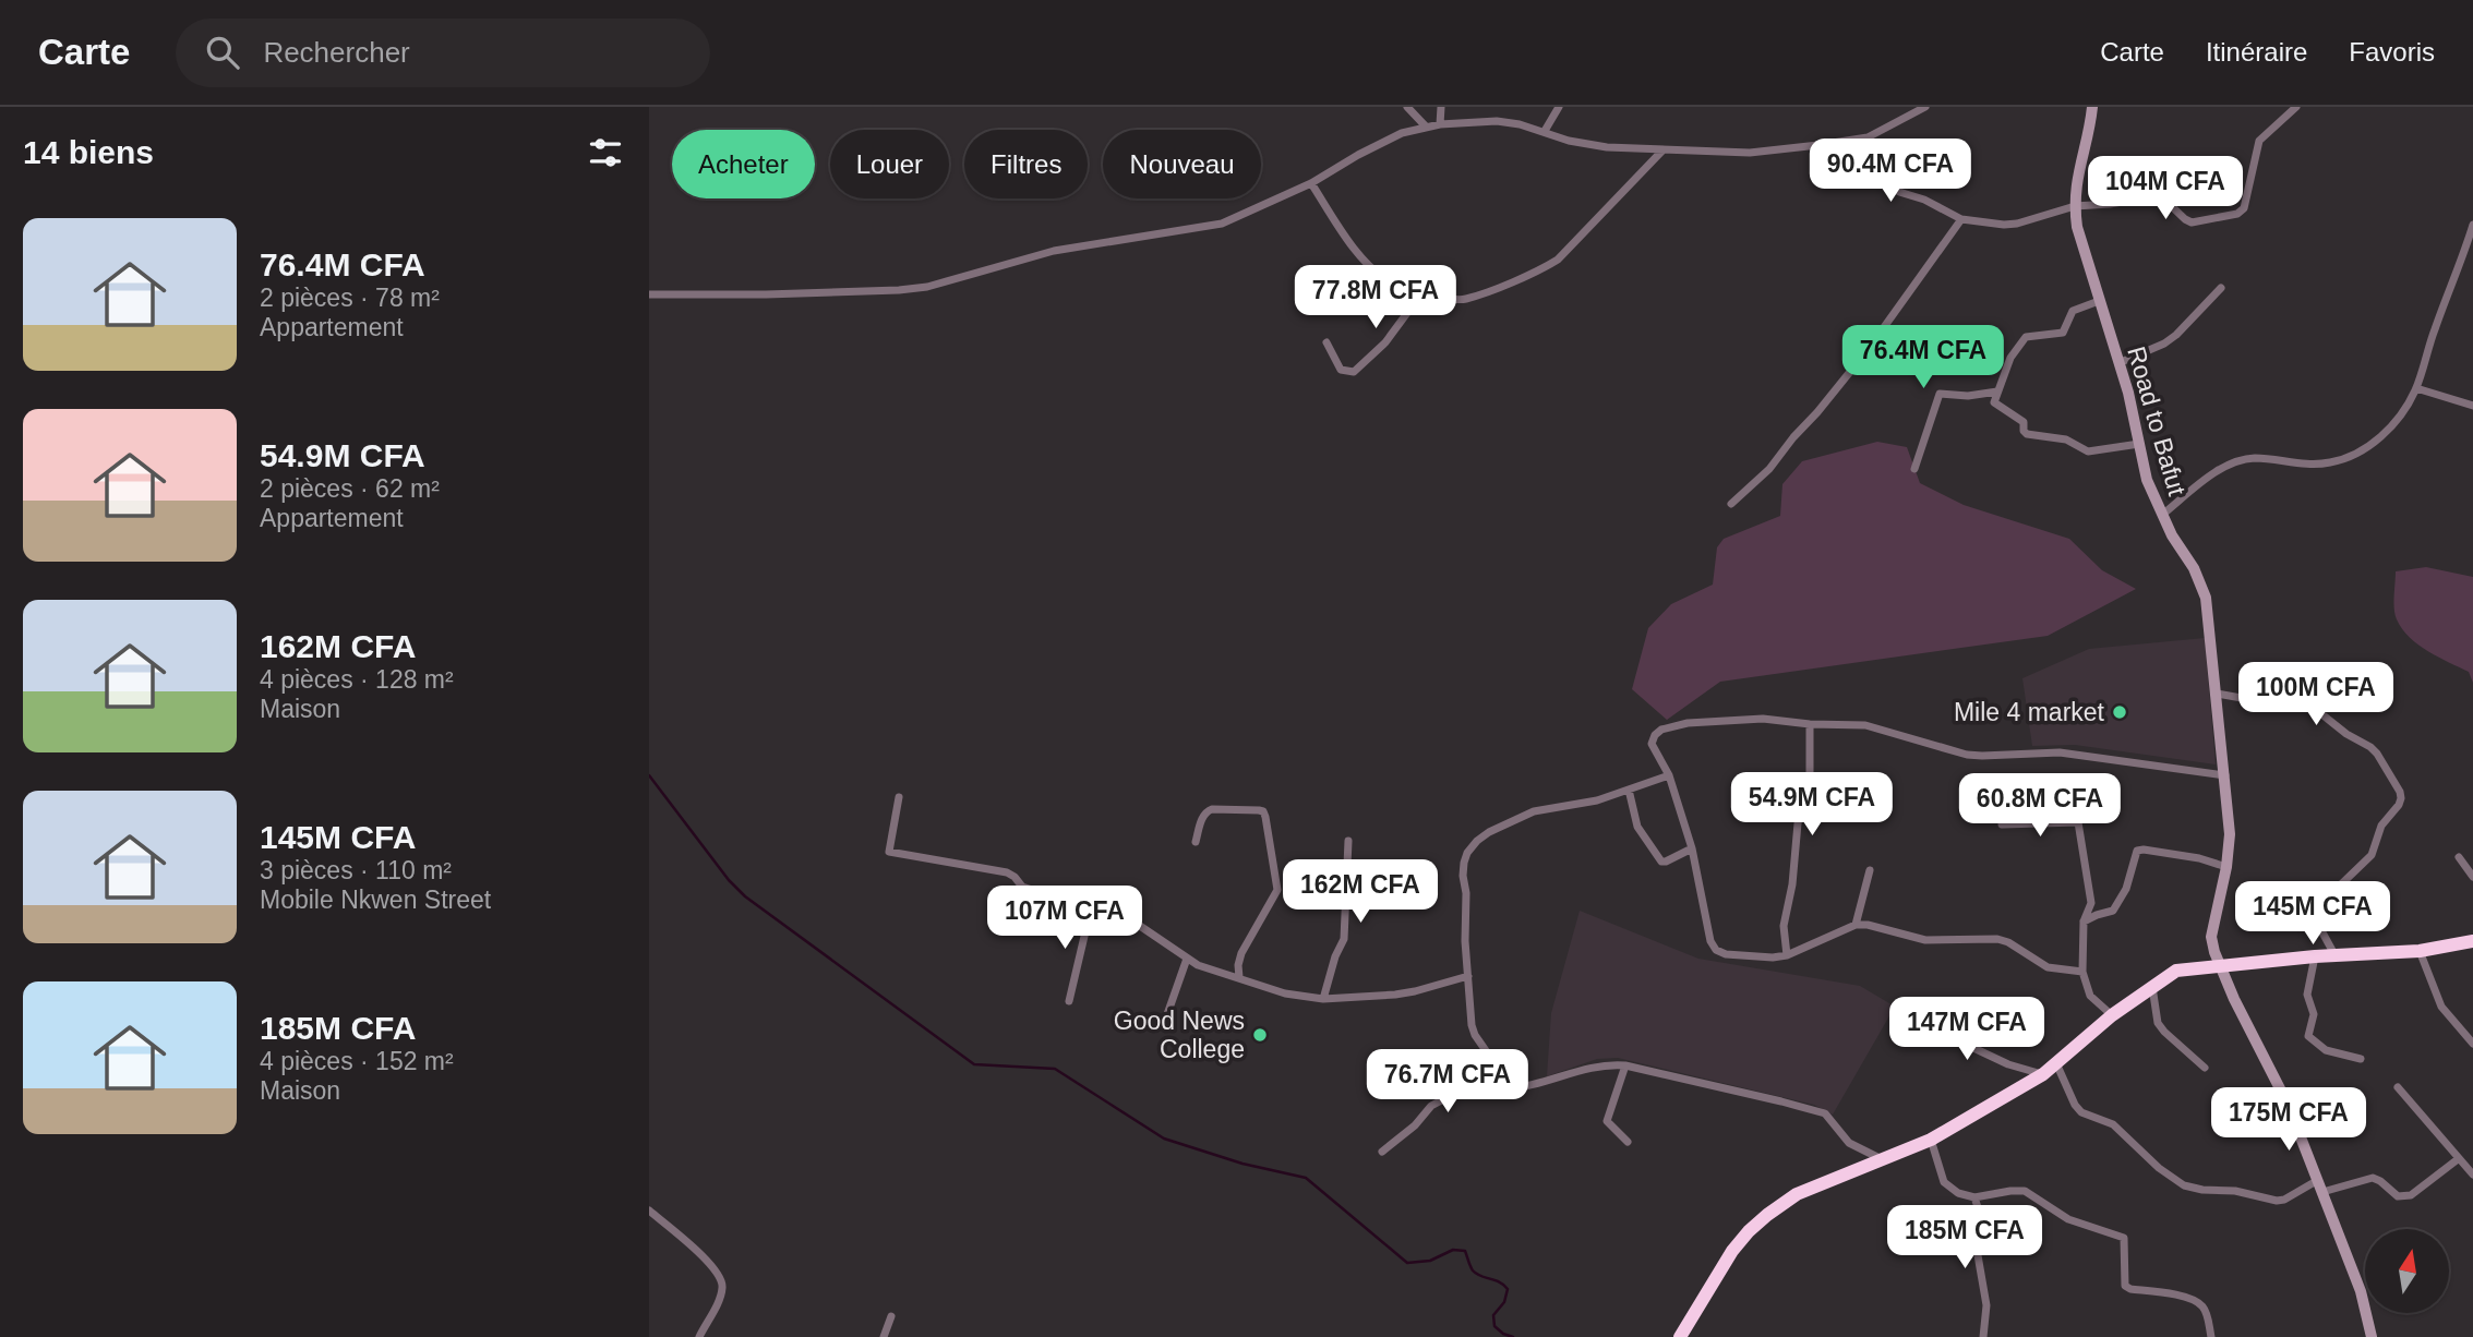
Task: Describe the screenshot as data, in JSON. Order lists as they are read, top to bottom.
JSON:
{
  "streets": {
    "street": ["Road to Bafut"]
  },
  "places": ["Mile 4 market", "Good News College"],
  "north": "top",
  "page": {
    "header": "Carte",
    "search": "Rechercher",
    "nav": ["Carte", "Itinéraire", "Favoris"],
    "heading": "14 biens",
    "chip": [
      "Acheter",
      "Louer",
      "Filtres",
      "Nouveau"
    ],
    "price": [
      "90.4M CFA",
      "104M CFA",
      "77.8M CFA",
      "76.4M CFA",
      "100M CFA",
      "54.9M CFA",
      "60.8M CFA",
      "162M CFA",
      "145M CFA",
      "107M CFA",
      "147M CFA",
      "76.7M CFA",
      "175M CFA",
      "185M CFA"
    ],
    "list": [
      {
        "name": "76.4M CFA",
        "note": "2 pièces · 78 m² · Appartement"
      },
      {
        "name": "54.9M CFA",
        "note": "2 pièces · 62 m² · Appartement"
      },
      {
        "name": "162M CFA",
        "note": "4 pièces · 128 m² · Maison"
      },
      {
        "name": "145M CFA",
        "note": "3 pièces · 110 m² · Mobile Nkwen Street"
      },
      {
        "name": "185M CFA",
        "note": "4 pièces · 152 m² · Maison"
      }
    ]
  }
}
